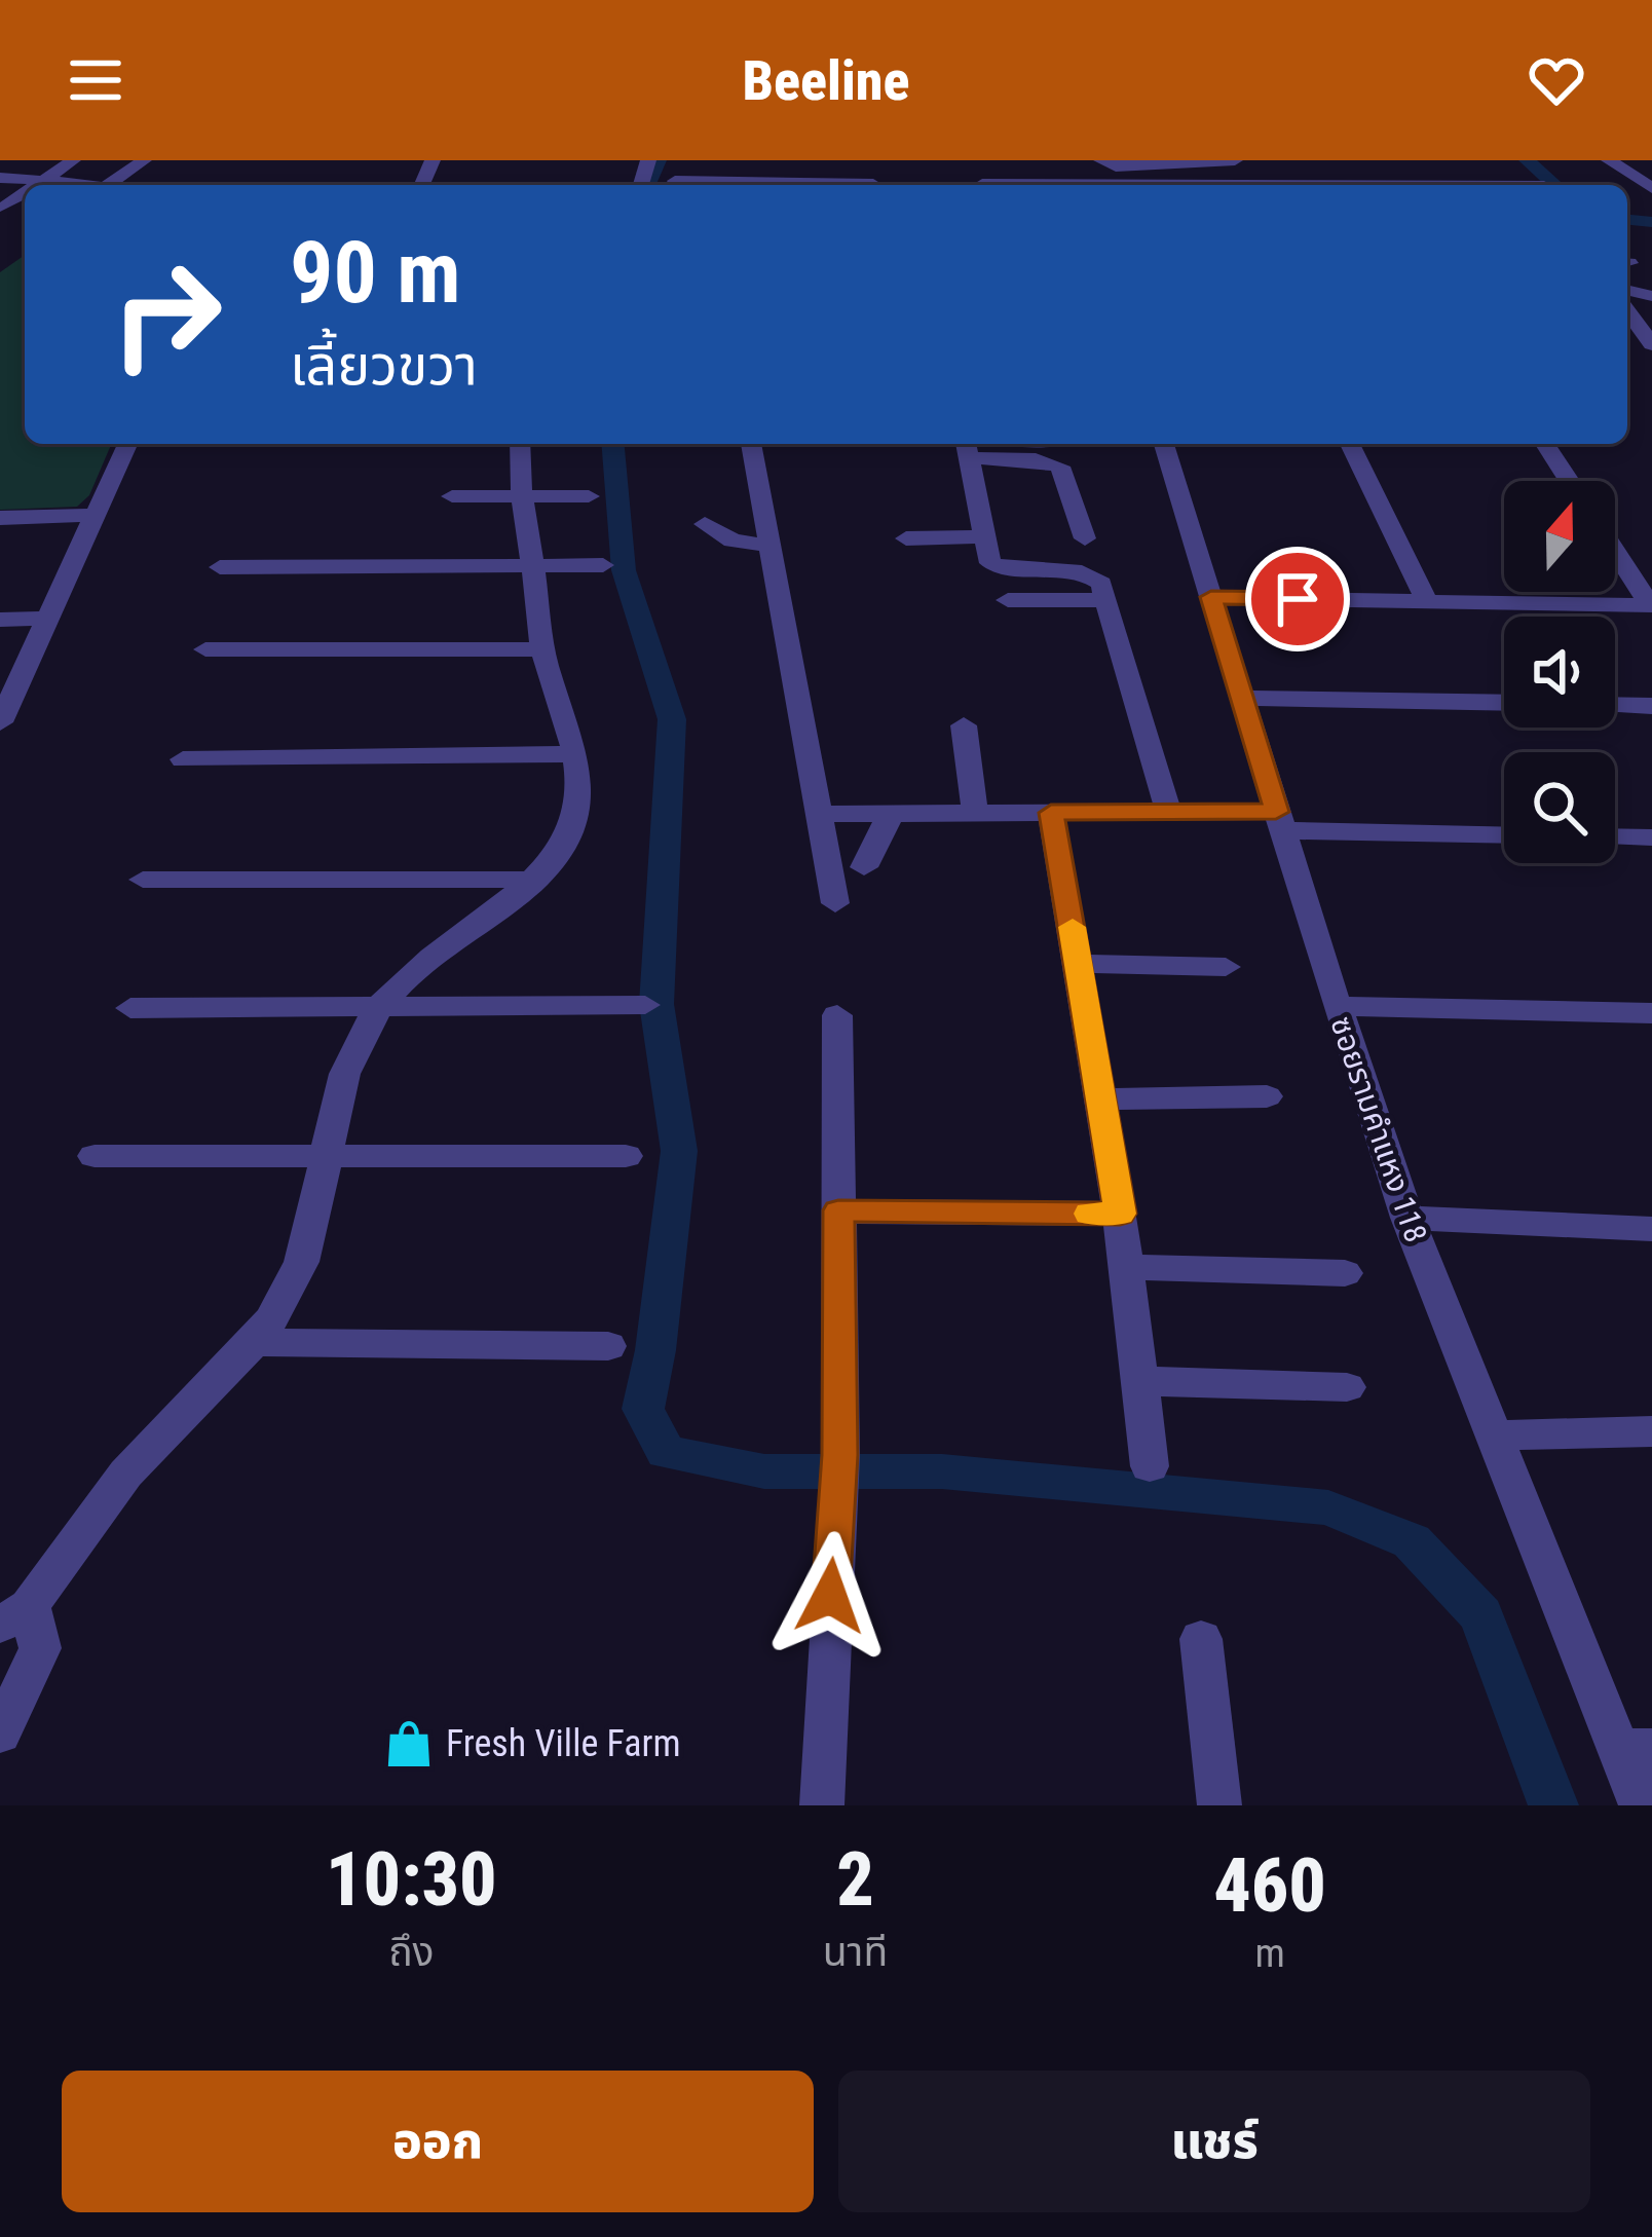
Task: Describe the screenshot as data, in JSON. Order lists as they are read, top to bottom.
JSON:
{
  "streets": {
    "street": ["ซอยรามคำแหง 118"]
  },
  "places": {
    "shop": ["Fresh Ville Farm"]
  },
  "north": "top",
  "page": {
    "header": "Beeline",
    "turn": ["90 m", "เลี้ยวขวา"],
    "eta": [
      "10:30",
      "ถึง",
      "2",
      "นาที",
      "460",
      "m"
    ],
    "buttons": ["ออก", "แชร์"]
  }
}
